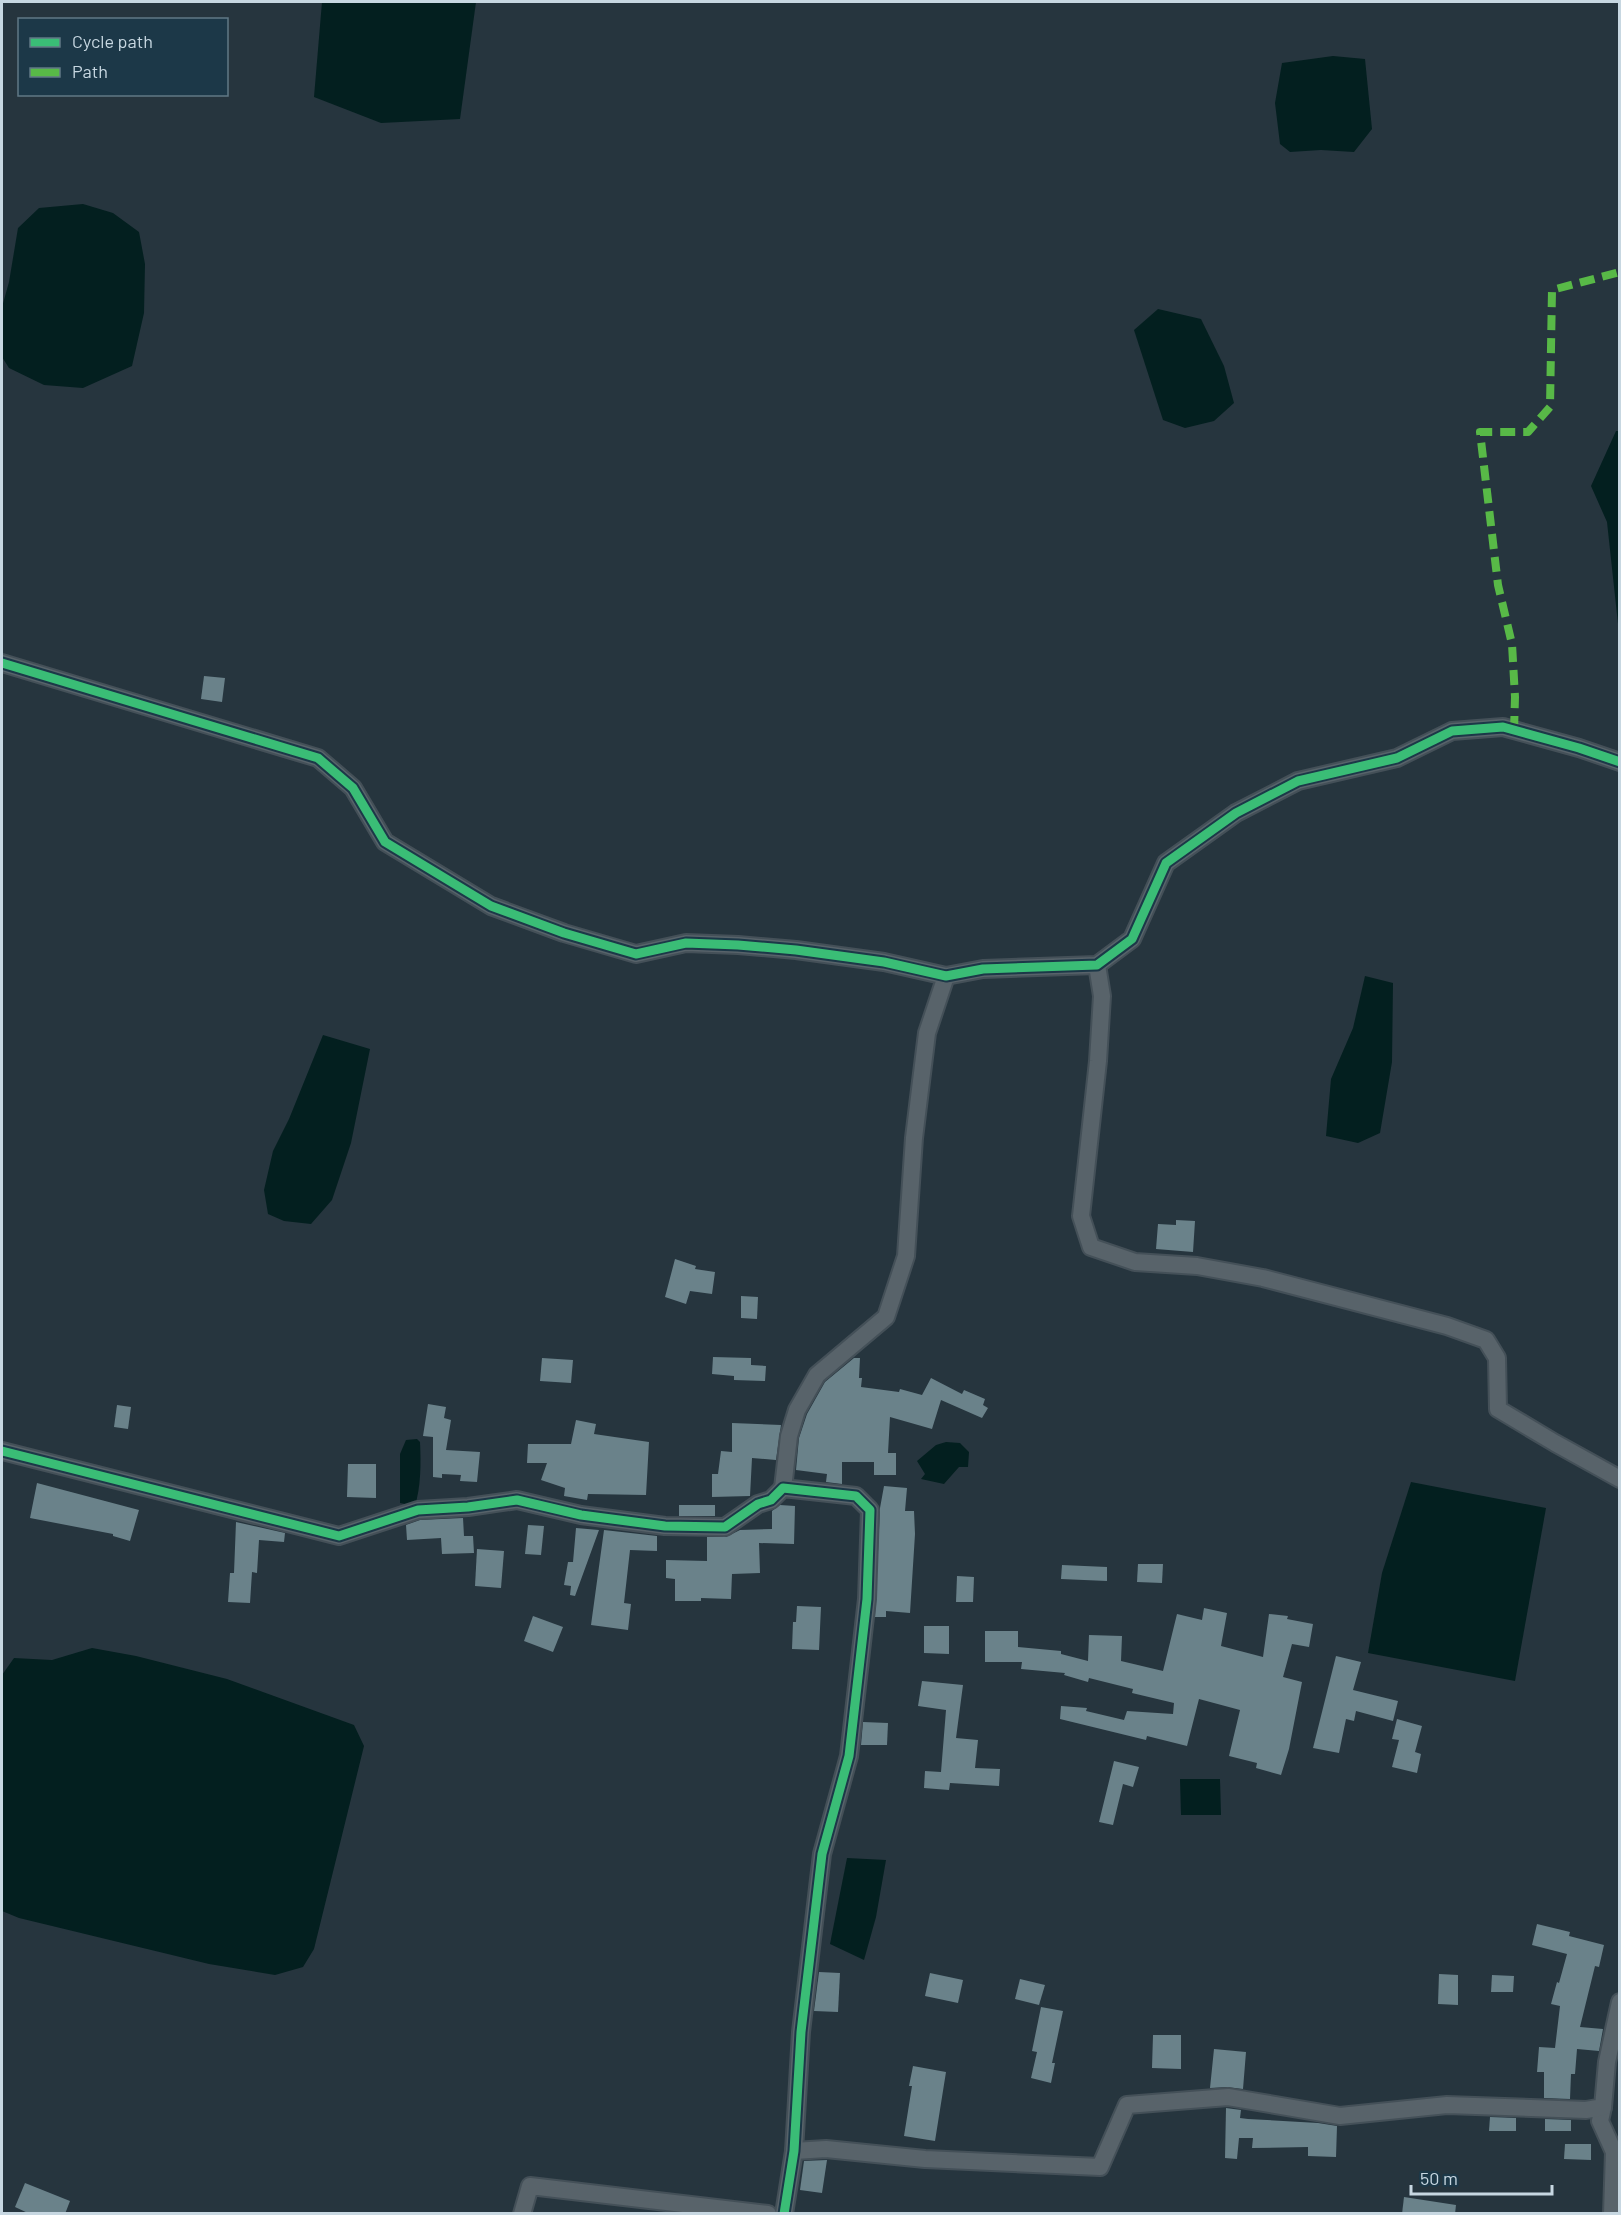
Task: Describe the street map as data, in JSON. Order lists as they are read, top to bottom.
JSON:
{
  "legend": ["Cycle path", "Path"],
  "scale_bar": "50 m"
}
